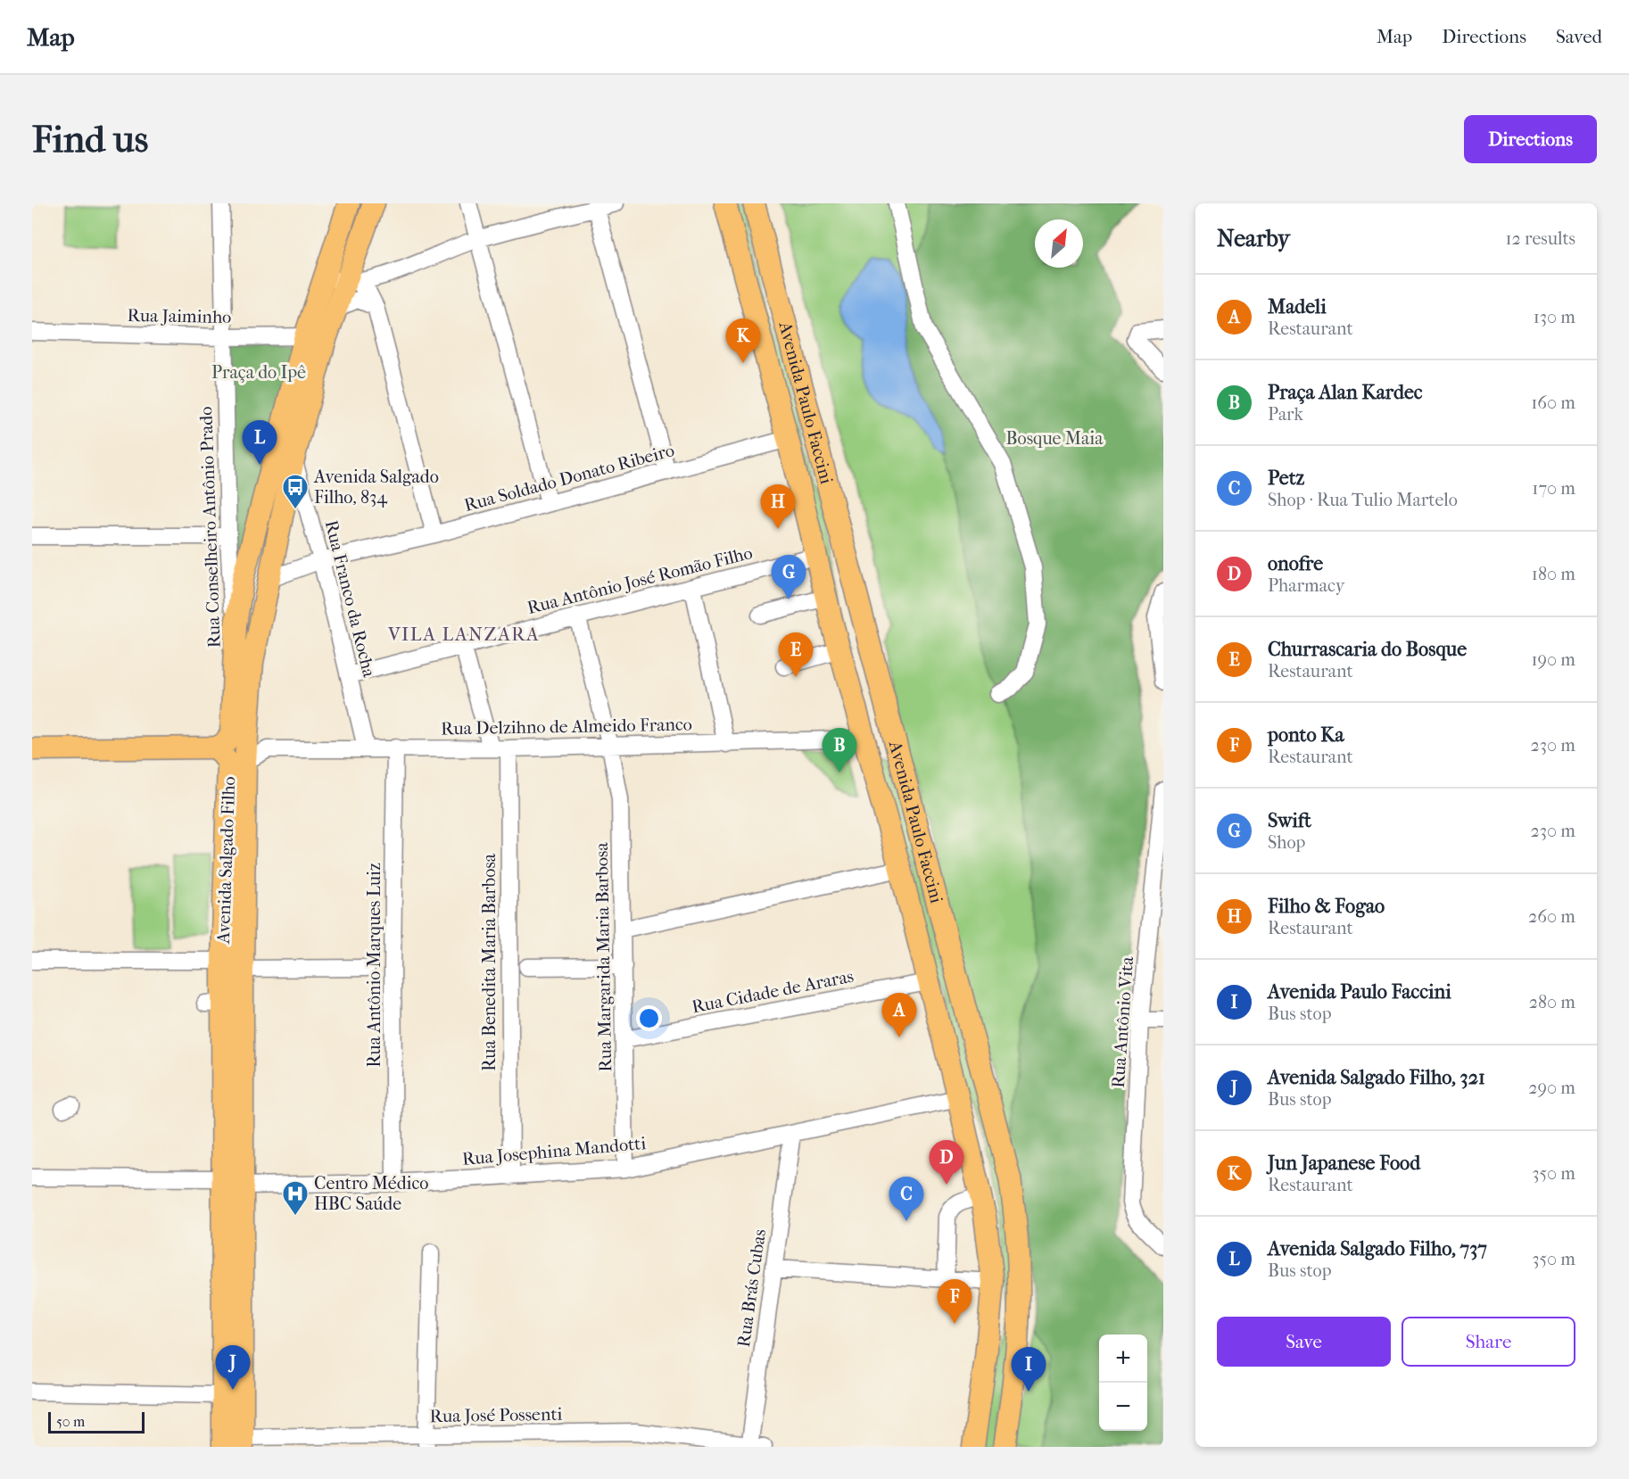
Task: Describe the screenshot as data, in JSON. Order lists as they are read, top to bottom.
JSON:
{
  "streets": {
    "main road": ["Avenida Paulo Faccini", "Avenida Salgado Filho"],
    "street": [
      "Rua Jaiminho",
      "Rua Soldado Donato Ribeiro",
      "Rua Conselheiro Antônio Prado",
      "Rua Antônio José Romão Filho",
      "Rua Franco da Rocha",
      "Rua Delzihno de Almeido Franco",
      "Rua Margarida Maria Barbosa",
      "Rua Benedita Maria Barbosa",
      "Rua Antônio Marques Luiz",
      "Rua Cidade de Araras",
      "Rua Antônio Vita",
      "Rua Josephina Mandotti",
      "Rua Brás Cubas",
      "Rua José Possenti"
    ]
  },
  "crossings": [
    ["Rua Jaiminho", "Rua Conselheiro Antônio Prado"],
    ["Rua Jaiminho", "Avenida Salgado Filho"],
    ["Avenida Paulo Faccini", "Rua Soldado Donato Ribeiro"],
    ["Avenida Paulo Faccini", "Rua Antônio José Romão Filho"],
    ["Avenida Paulo Faccini", "Rua Delzihno de Almeido Franco"],
    ["Avenida Paulo Faccini", "Rua Cidade de Araras"],
    ["Avenida Paulo Faccini", "Rua Josephina Mandotti"],
    ["Rua Soldado Donato Ribeiro", "Rua Franco da Rocha"],
    ["Rua Soldado Donato Ribeiro", "Avenida Salgado Filho"],
    ["Rua Conselheiro Antônio Prado", "Avenida Salgado Filho"],
    ["Rua Antônio José Romão Filho", "Rua Franco da Rocha"],
    ["Rua Antônio José Romão Filho", "Rua Margarida Maria Barbosa"],
    ["Rua Franco da Rocha", "Rua Delzihno de Almeido Franco"],
    ["Rua Franco da Rocha", "Avenida Salgado Filho"],
    ["Rua Delzihno de Almeido Franco", "Avenida Salgado Filho"],
    ["Rua Delzihno de Almeido Franco", "Rua Margarida Maria Barbosa"],
    ["Rua Delzihno de Almeido Franco", "Rua Benedita Maria Barbosa"],
    ["Rua Delzihno de Almeido Franco", "Rua Antônio Marques Luiz"],
    ["Avenida Salgado Filho", "Rua Josephina Mandotti"],
    ["Avenida Salgado Filho", "Rua José Possenti"],
    ["Rua Margarida Maria Barbosa", "Rua Cidade de Araras"],
    ["Rua Margarida Maria Barbosa", "Rua Josephina Mandotti"],
    ["Rua Benedita Maria Barbosa", "Rua Josephina Mandotti"],
    ["Rua Antônio Marques Luiz", "Rua Josephina Mandotti"],
    ["Rua Josephina Mandotti", "Rua Brás Cubas"],
    ["Rua Brás Cubas", "Rua José Possenti"]
  ],
  "districts": ["VILA LANZARA"],
  "parks": ["Praça do Ipê", "Bosque Maia"],
  "places": {
    "bus stop": ["Avenida Salgado Filho, 834"],
    "hospital": ["Centro Médico HBC Saúde"]
  },
  "scale_bar": "50 m",
  "north": "top right",
  "page": {
    "header": "Map",
    "nav": ["Map", "Directions", "Saved"],
    "buttons": [
      "Directions",
      ["Save", "Share"]
    ],
    "title": "Find us",
    "heading": ["Nearby", "12 results"],
    "list": [
      {
        "mark": "A",
        "name": "Madeli",
        "note": "Restaurant",
        "value": "130 m"
      },
      {
        "mark": "B",
        "name": "Praça Alan Kardec",
        "note": "Park",
        "value": "160 m"
      },
      {
        "mark": "C",
        "name": "Petz",
        "note": "Shop · Rua Tulio Martelo",
        "value": "170 m"
      },
      {
        "mark": "D",
        "name": "onofre",
        "note": "Pharmacy",
        "value": "180 m"
      },
      {
        "mark": "E",
        "name": "Churrascaria do Bosque",
        "note": "Restaurant",
        "value": "190 m"
      },
      {
        "mark": "F",
        "name": "ponto Ka",
        "note": "Restaurant",
        "value": "230 m"
      },
      {
        "mark": "G",
        "name": "Swift",
        "note": "Shop",
        "value": "230 m"
      },
      {
        "mark": "H",
        "name": "Filho & Fogao",
        "note": "Restaurant",
        "value": "260 m"
      },
      {
        "mark": "I",
        "name": "Avenida Paulo Faccini",
        "note": "Bus stop",
        "value": "280 m"
      },
      {
        "mark": "J",
        "name": "Avenida Salgado Filho, 321",
        "note": "Bus stop",
        "value": "290 m"
      },
      {
        "mark": "K",
        "name": "Jun Japanese Food",
        "note": "Restaurant",
        "value": "350 m"
      },
      {
        "mark": "L",
        "name": "Avenida Salgado Filho, 737",
        "note": "Bus stop",
        "value": "350 m"
      }
    ],
    "pins": [
      "K",
      "L",
      "H",
      "G",
      "E",
      "B",
      "A",
      "D",
      "C",
      "F",
      "J",
      "I"
    ],
    "map_buttons": ["+", "−"],
    "scale": "50 m"
  }
}
